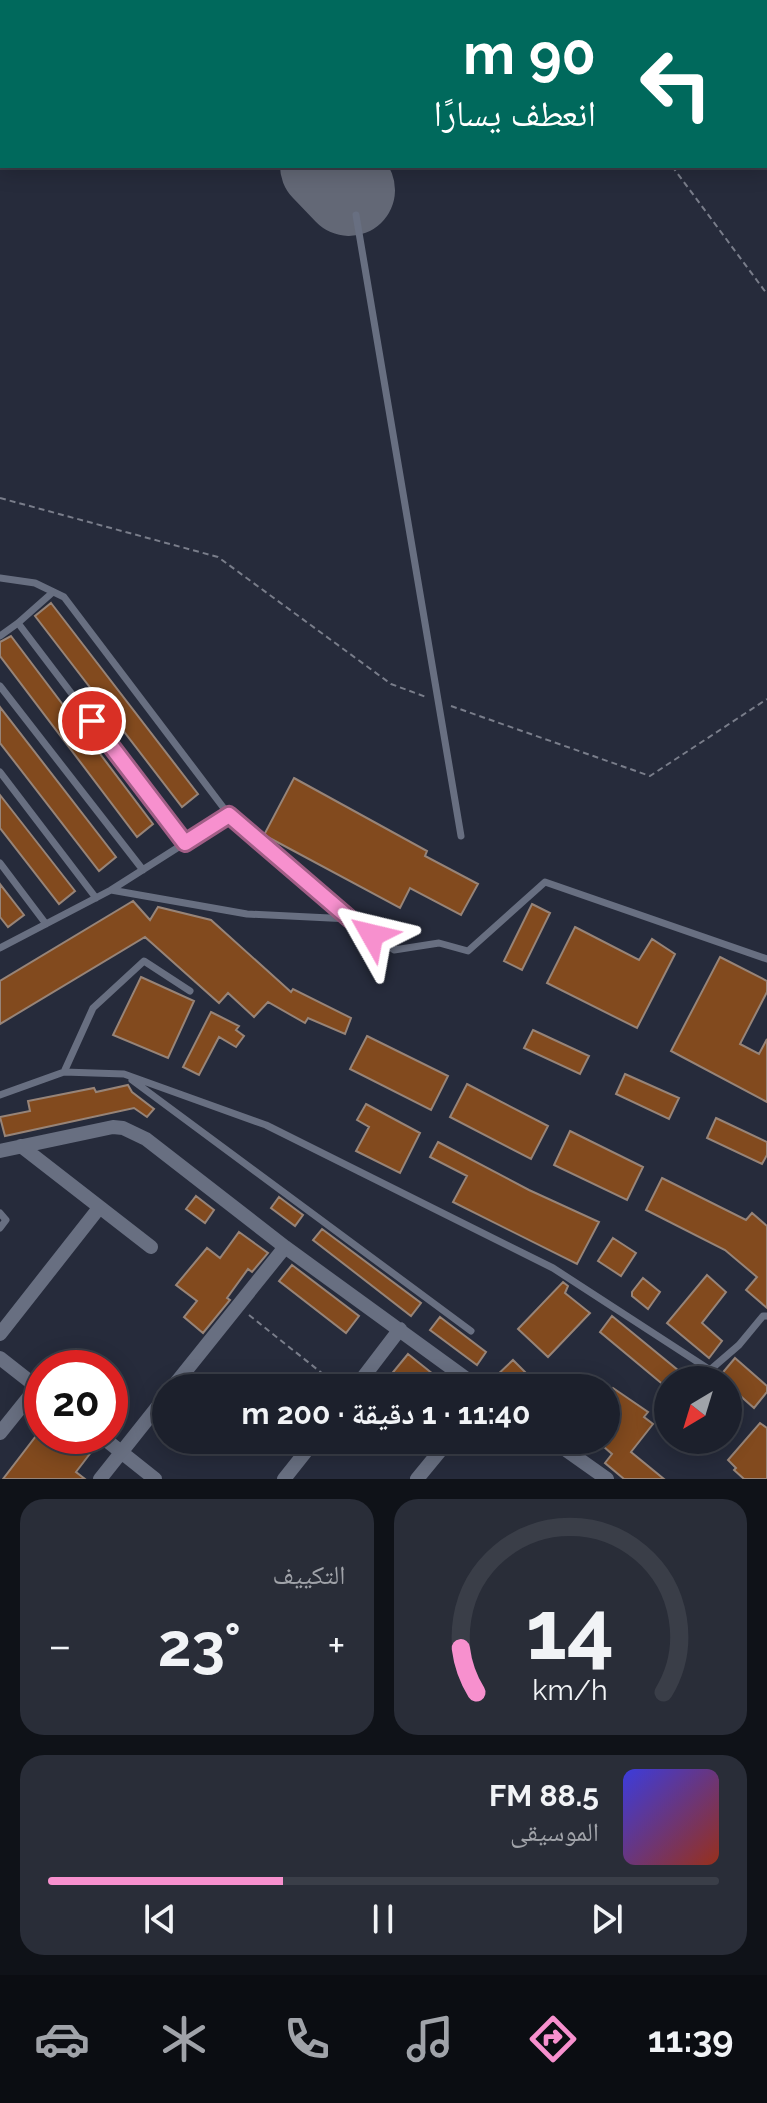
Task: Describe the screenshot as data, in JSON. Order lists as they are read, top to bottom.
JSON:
{
  "north": "bottom left",
  "page": {
    "turn": ["90 m", "انعطف يسارًا"],
    "limit": "20",
    "trip": "11:40 · 1 دقيقة · 200 m",
    "tile": "التكييف",
    "heat": ["−", "23°", "+"],
    "song": ["88.5 FM", "الموسيقى"],
    "tabs": "11:39",
    "gauge": ["14", "km/h"]
  }
}
